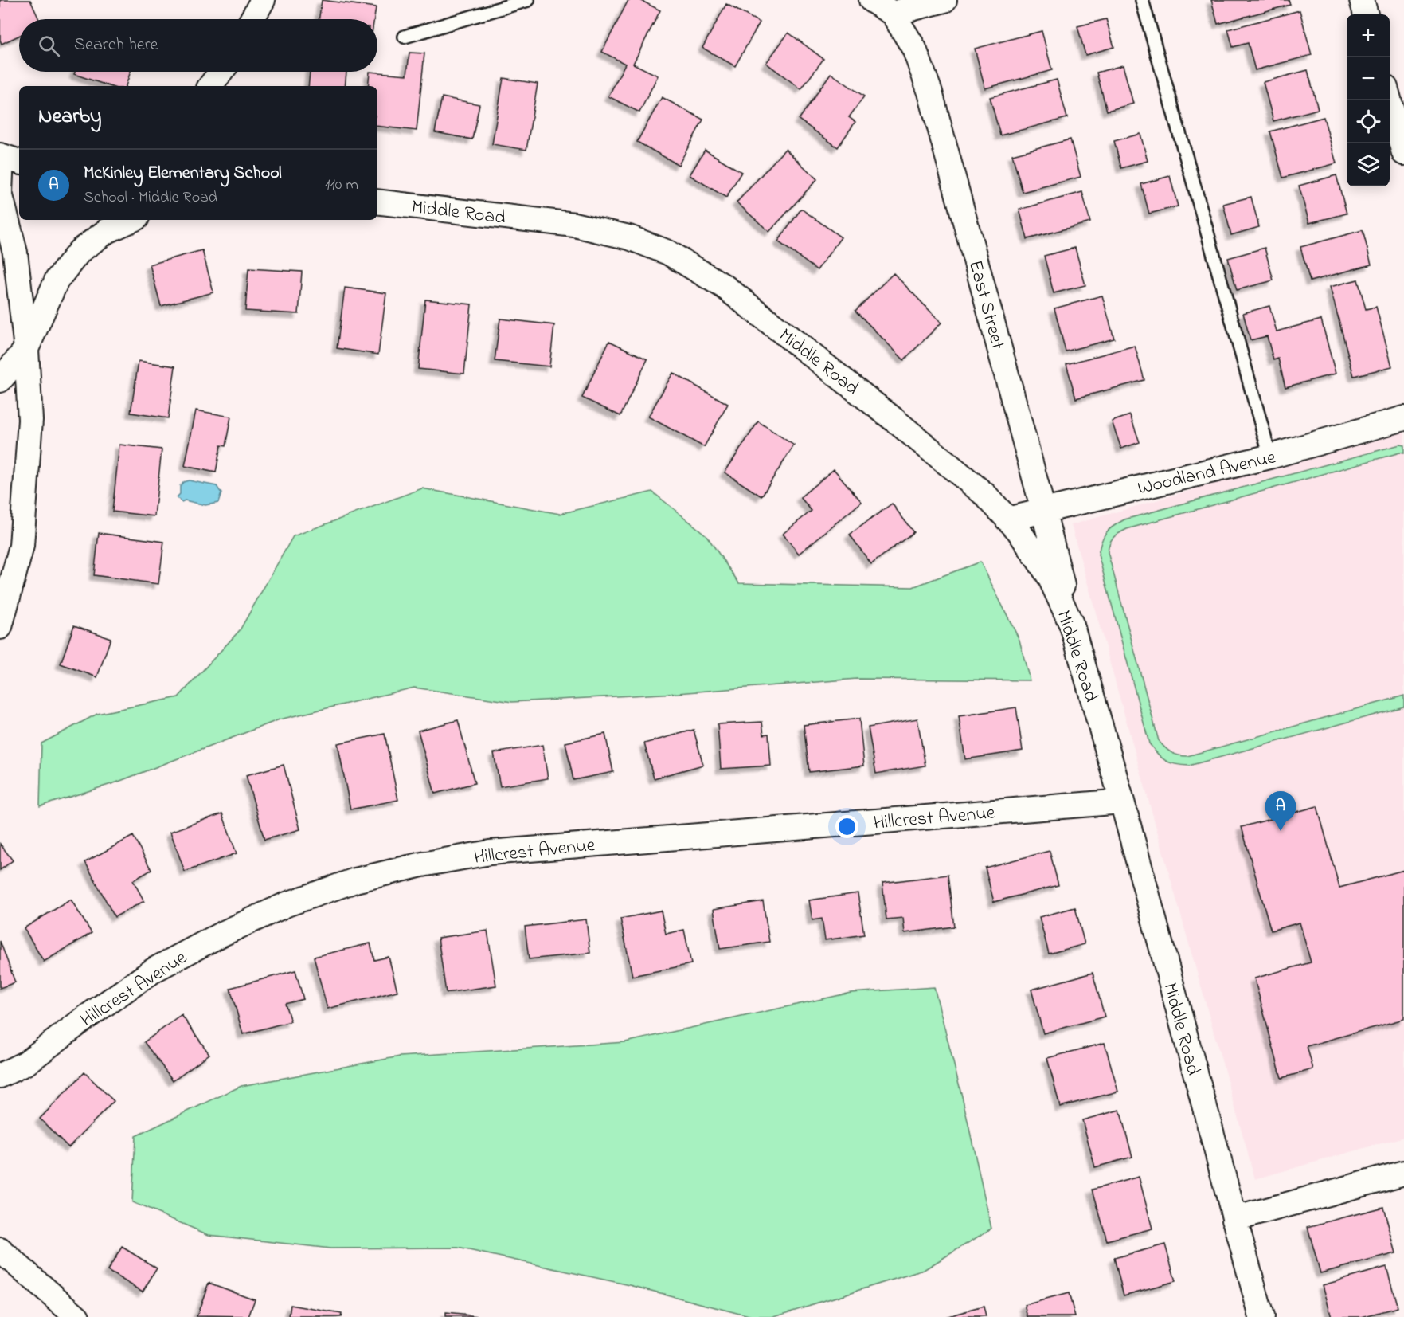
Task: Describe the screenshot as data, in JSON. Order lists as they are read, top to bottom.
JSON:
{
  "streets": {
    "street": [
      "Middle Road",
      "East Street",
      "Woodland Avenue",
      "Hillcrest Avenue"
    ]
  },
  "crossings": [
    ["Middle Road", "East Street"],
    ["Middle Road", "Woodland Avenue"],
    ["Middle Road", "Hillcrest Avenue"],
    ["East Street", "Woodland Avenue"]
  ],
  "page": {
    "map_buttons": ["+", "−"],
    "search": "Search here",
    "heading": "Nearby",
    "list": [
      {
        "mark": "A",
        "name": "McKinley Elementary School",
        "note": "School · Middle Road",
        "value": "110 m"
      }
    ],
    "pins": "A"
  }
}
